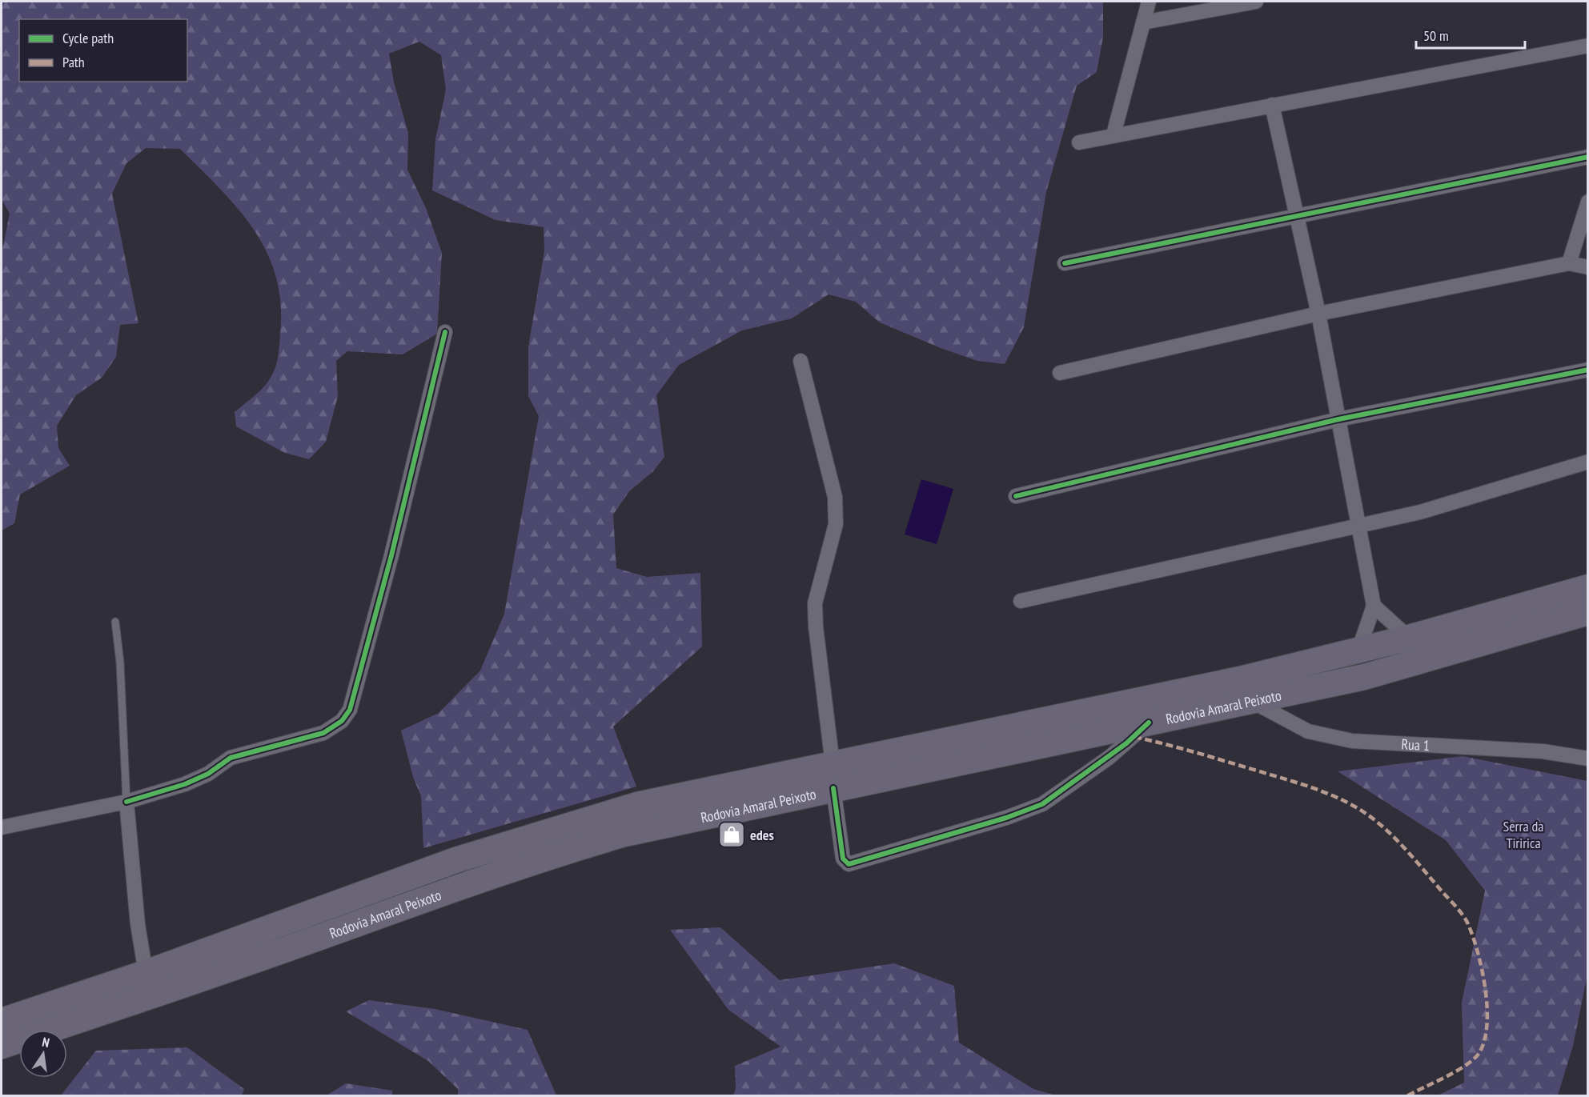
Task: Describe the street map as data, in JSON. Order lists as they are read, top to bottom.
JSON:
{
  "streets": {
    "highway": ["Rodovia Amaral Peixoto"],
    "street": ["Rua 1"]
  },
  "crossings": [
    ["Rodovia Amaral Peixoto", "Rua 1"]
  ],
  "parks": ["Serra da Tiririca"],
  "places": {
    "shop": ["edes"]
  },
  "legend": ["Cycle path", "Path"],
  "scale_bar": "50 m",
  "north": "top"
}
